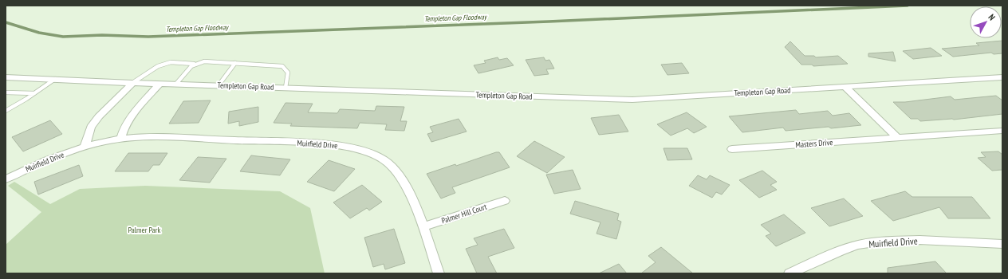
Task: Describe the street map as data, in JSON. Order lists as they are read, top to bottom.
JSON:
{
  "streets": {
    "street": [
      "Templeton Gap Road",
      "Masters Drive",
      "Muirfield Drive",
      "Palmer Hill Court"
    ]
  },
  "crossings": [
    ["Muirfield Drive", "Palmer Hill Court"]
  ],
  "water": ["Templeton Gap Floodway"],
  "parks": ["Palmer Park"],
  "north": "top right"
}
